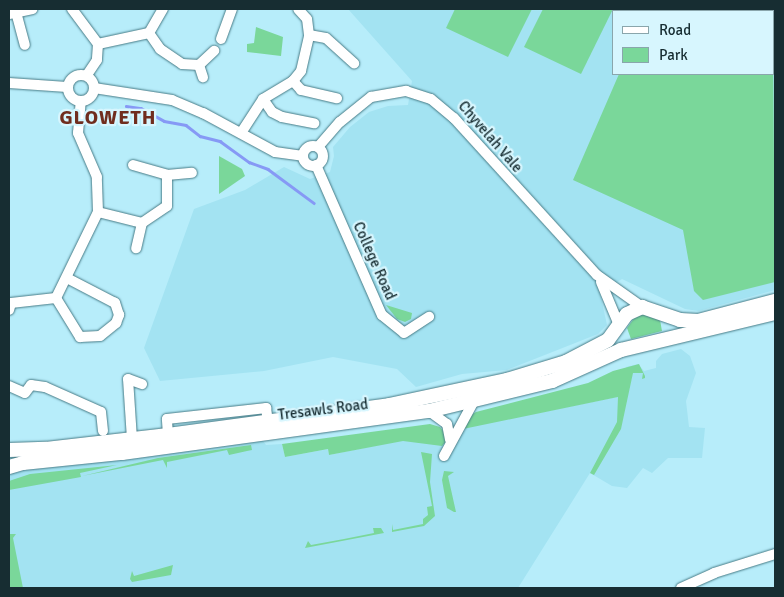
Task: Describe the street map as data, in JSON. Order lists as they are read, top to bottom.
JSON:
{
  "streets": {
    "highway": ["Tresawls Road"],
    "street": ["Chyvelah Vale", "College Road"]
  },
  "crossings": [
    ["Chyvelah Vale", "College Road"],
    ["Chyvelah Vale", "Tresawls Road"]
  ],
  "districts": ["GLOWETH"],
  "legend": ["Road", "Park"]
}
